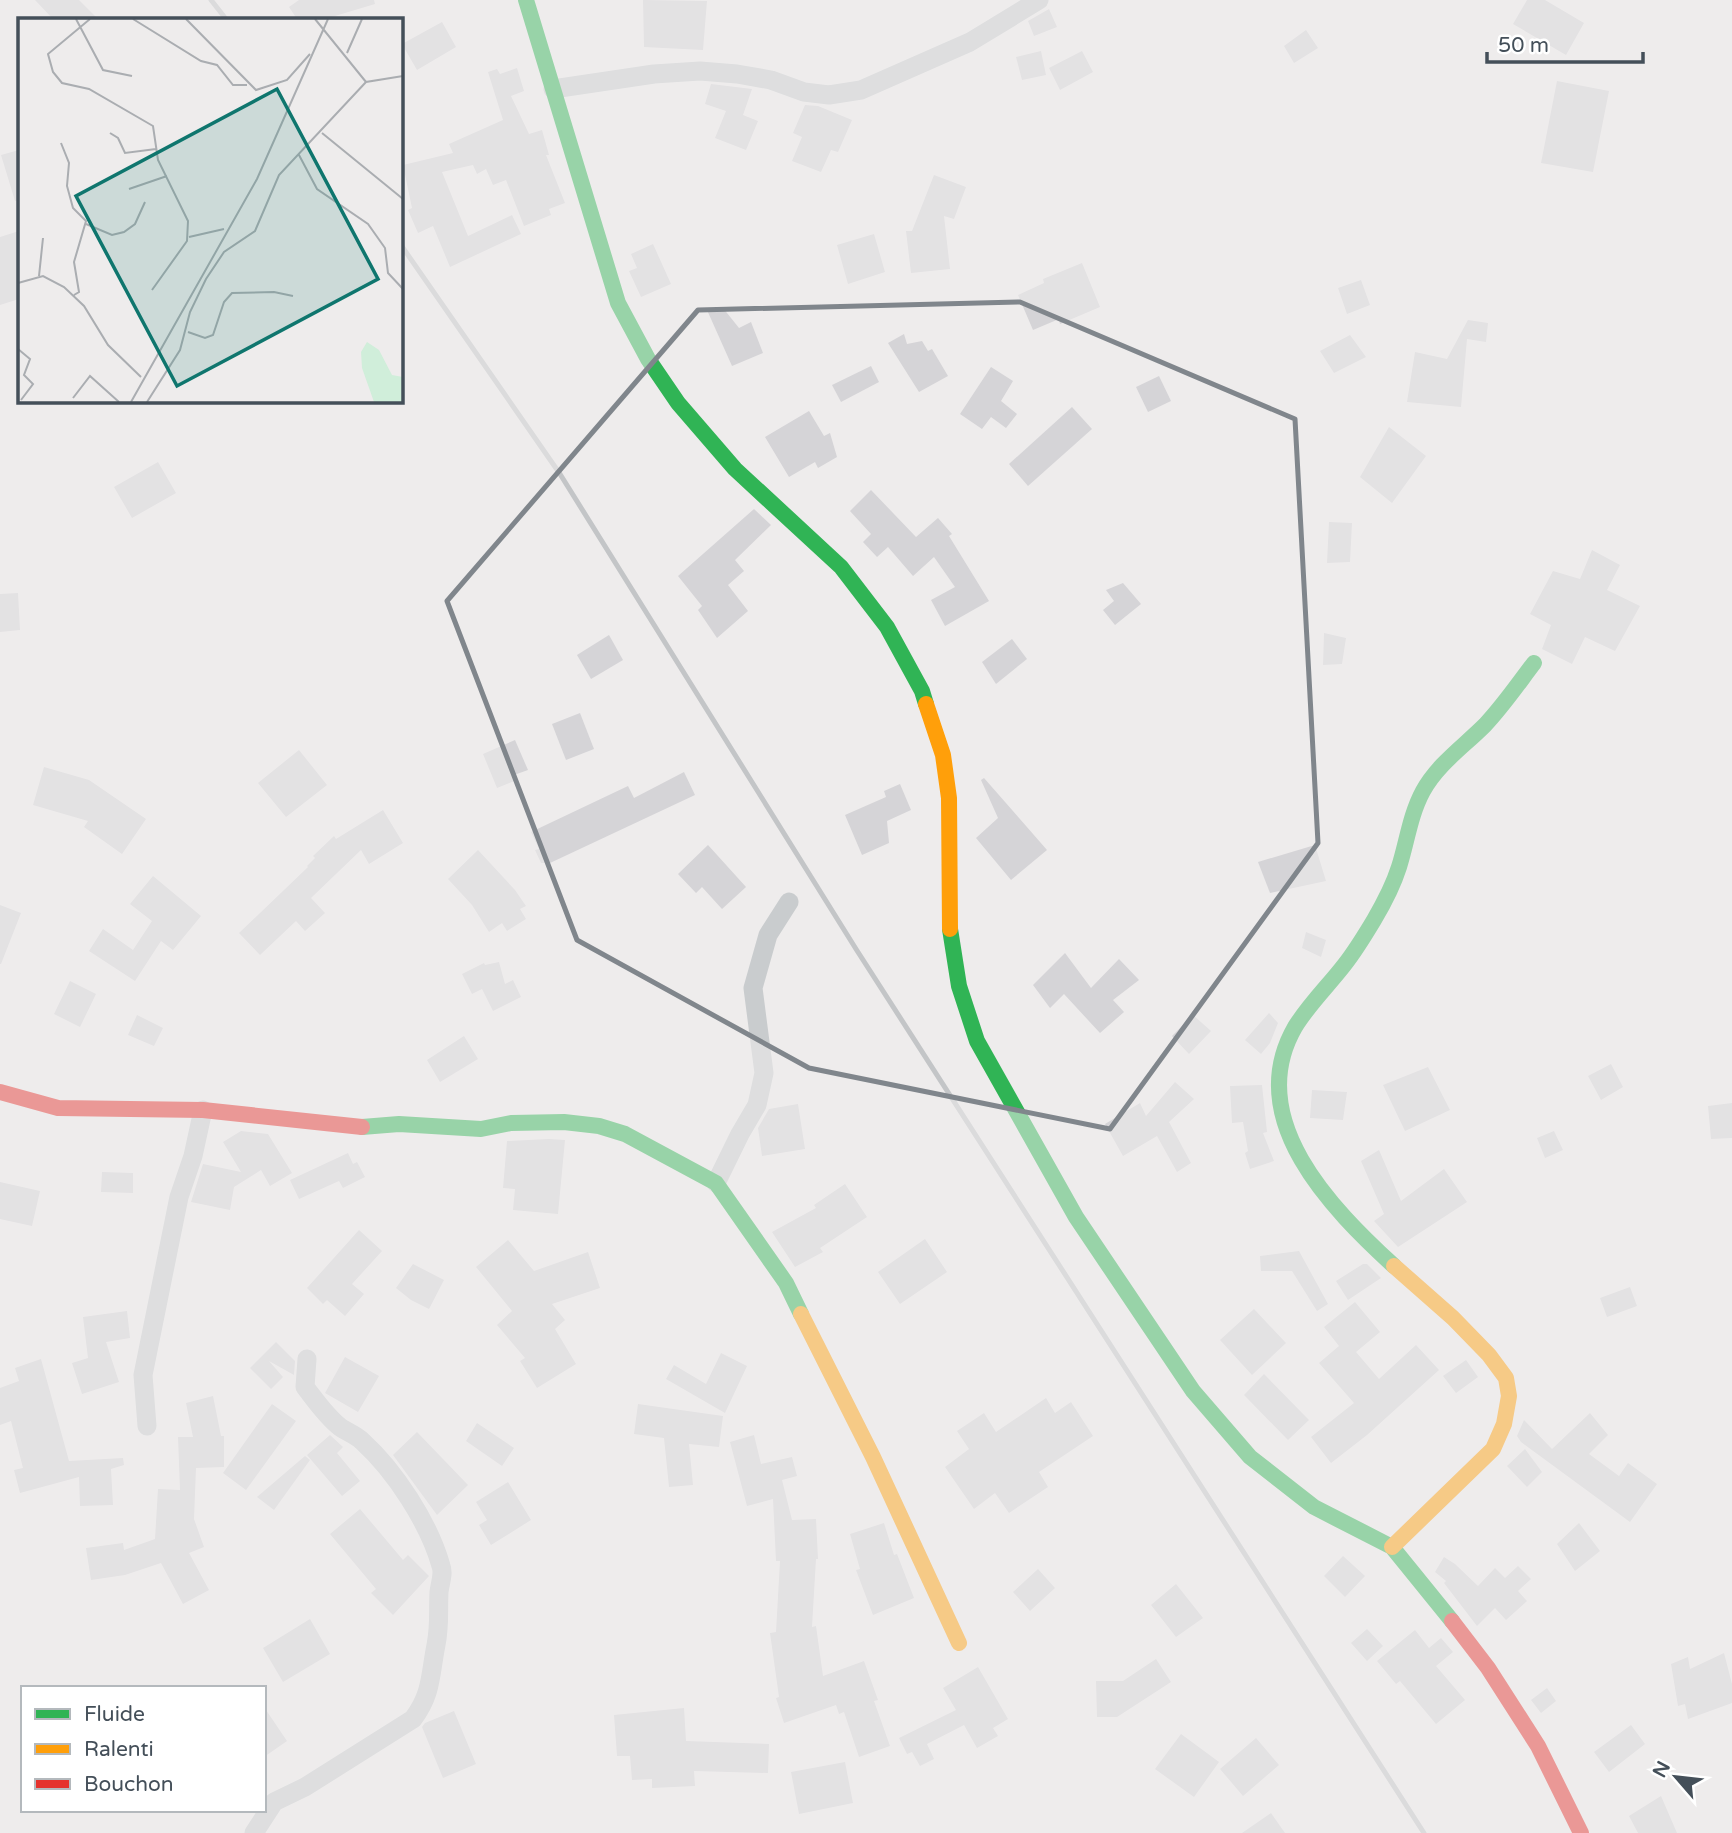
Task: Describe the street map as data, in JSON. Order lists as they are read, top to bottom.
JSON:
{
  "legend": ["Fluide", "Ralenti", "Bouchon"],
  "scale_bar": "50 m",
  "north": "top left"
}
